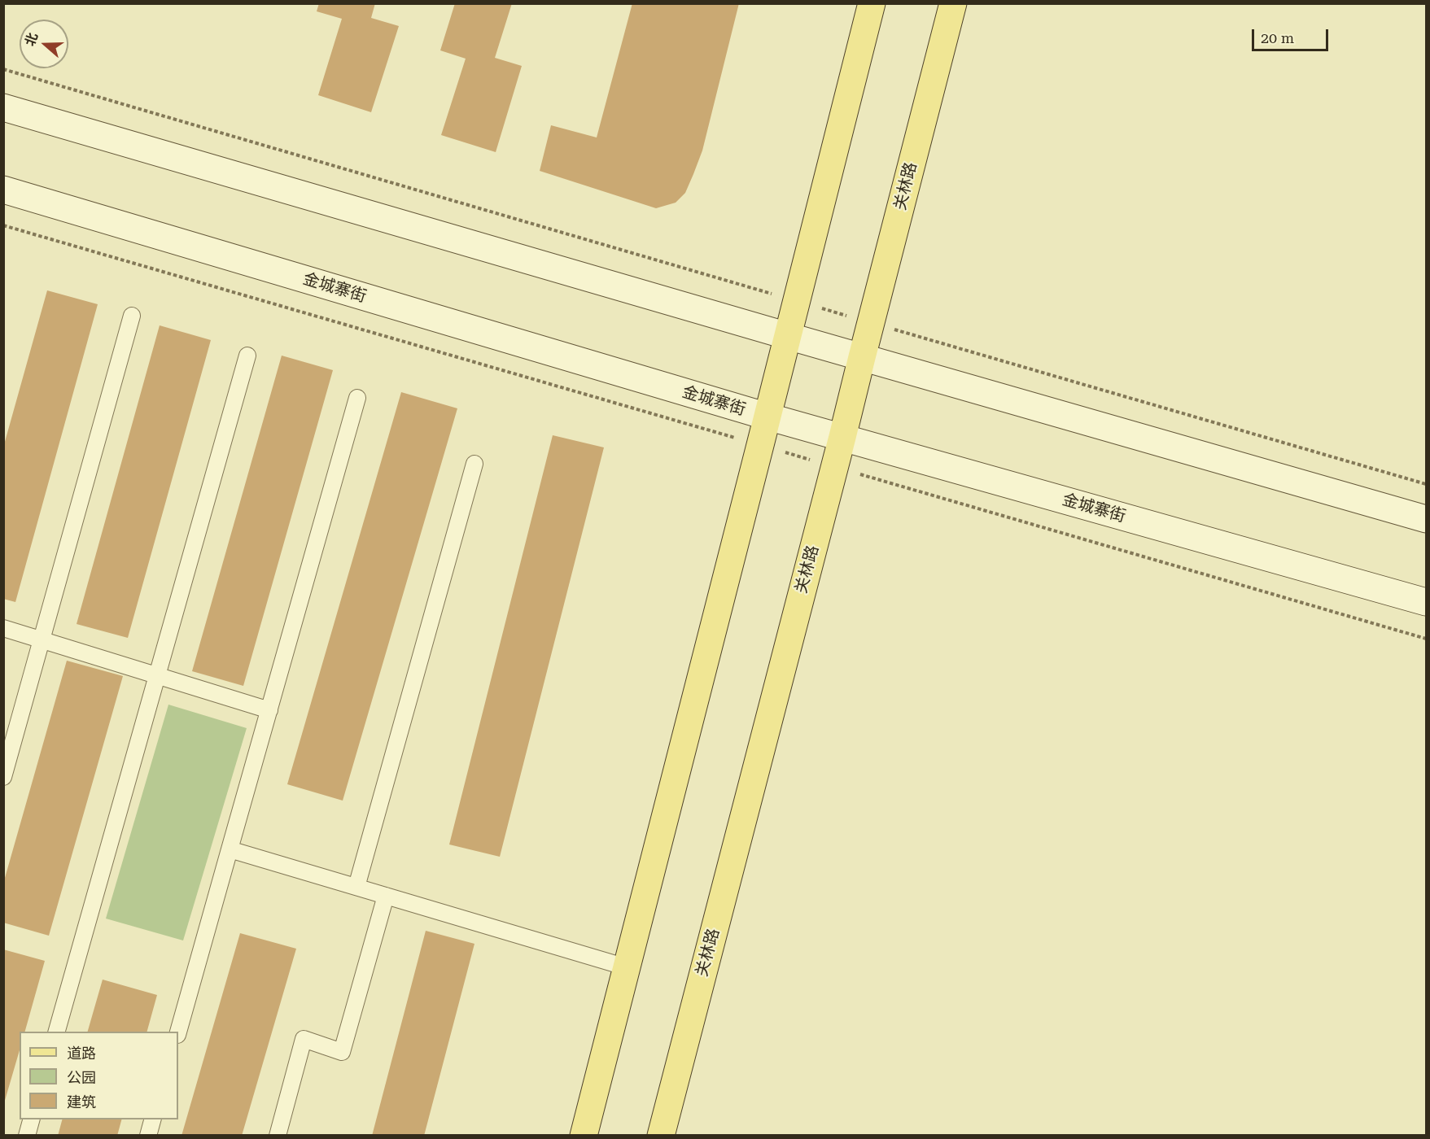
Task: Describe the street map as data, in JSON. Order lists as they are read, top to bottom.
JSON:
{
  "streets": {
    "main road": ["关林路", "金城寨街"]
  },
  "crossings": [
    ["关林路", "金城寨街"]
  ],
  "legend": ["道路", "公园", "建筑"],
  "scale_bar": "20 m",
  "north": "left"
}
